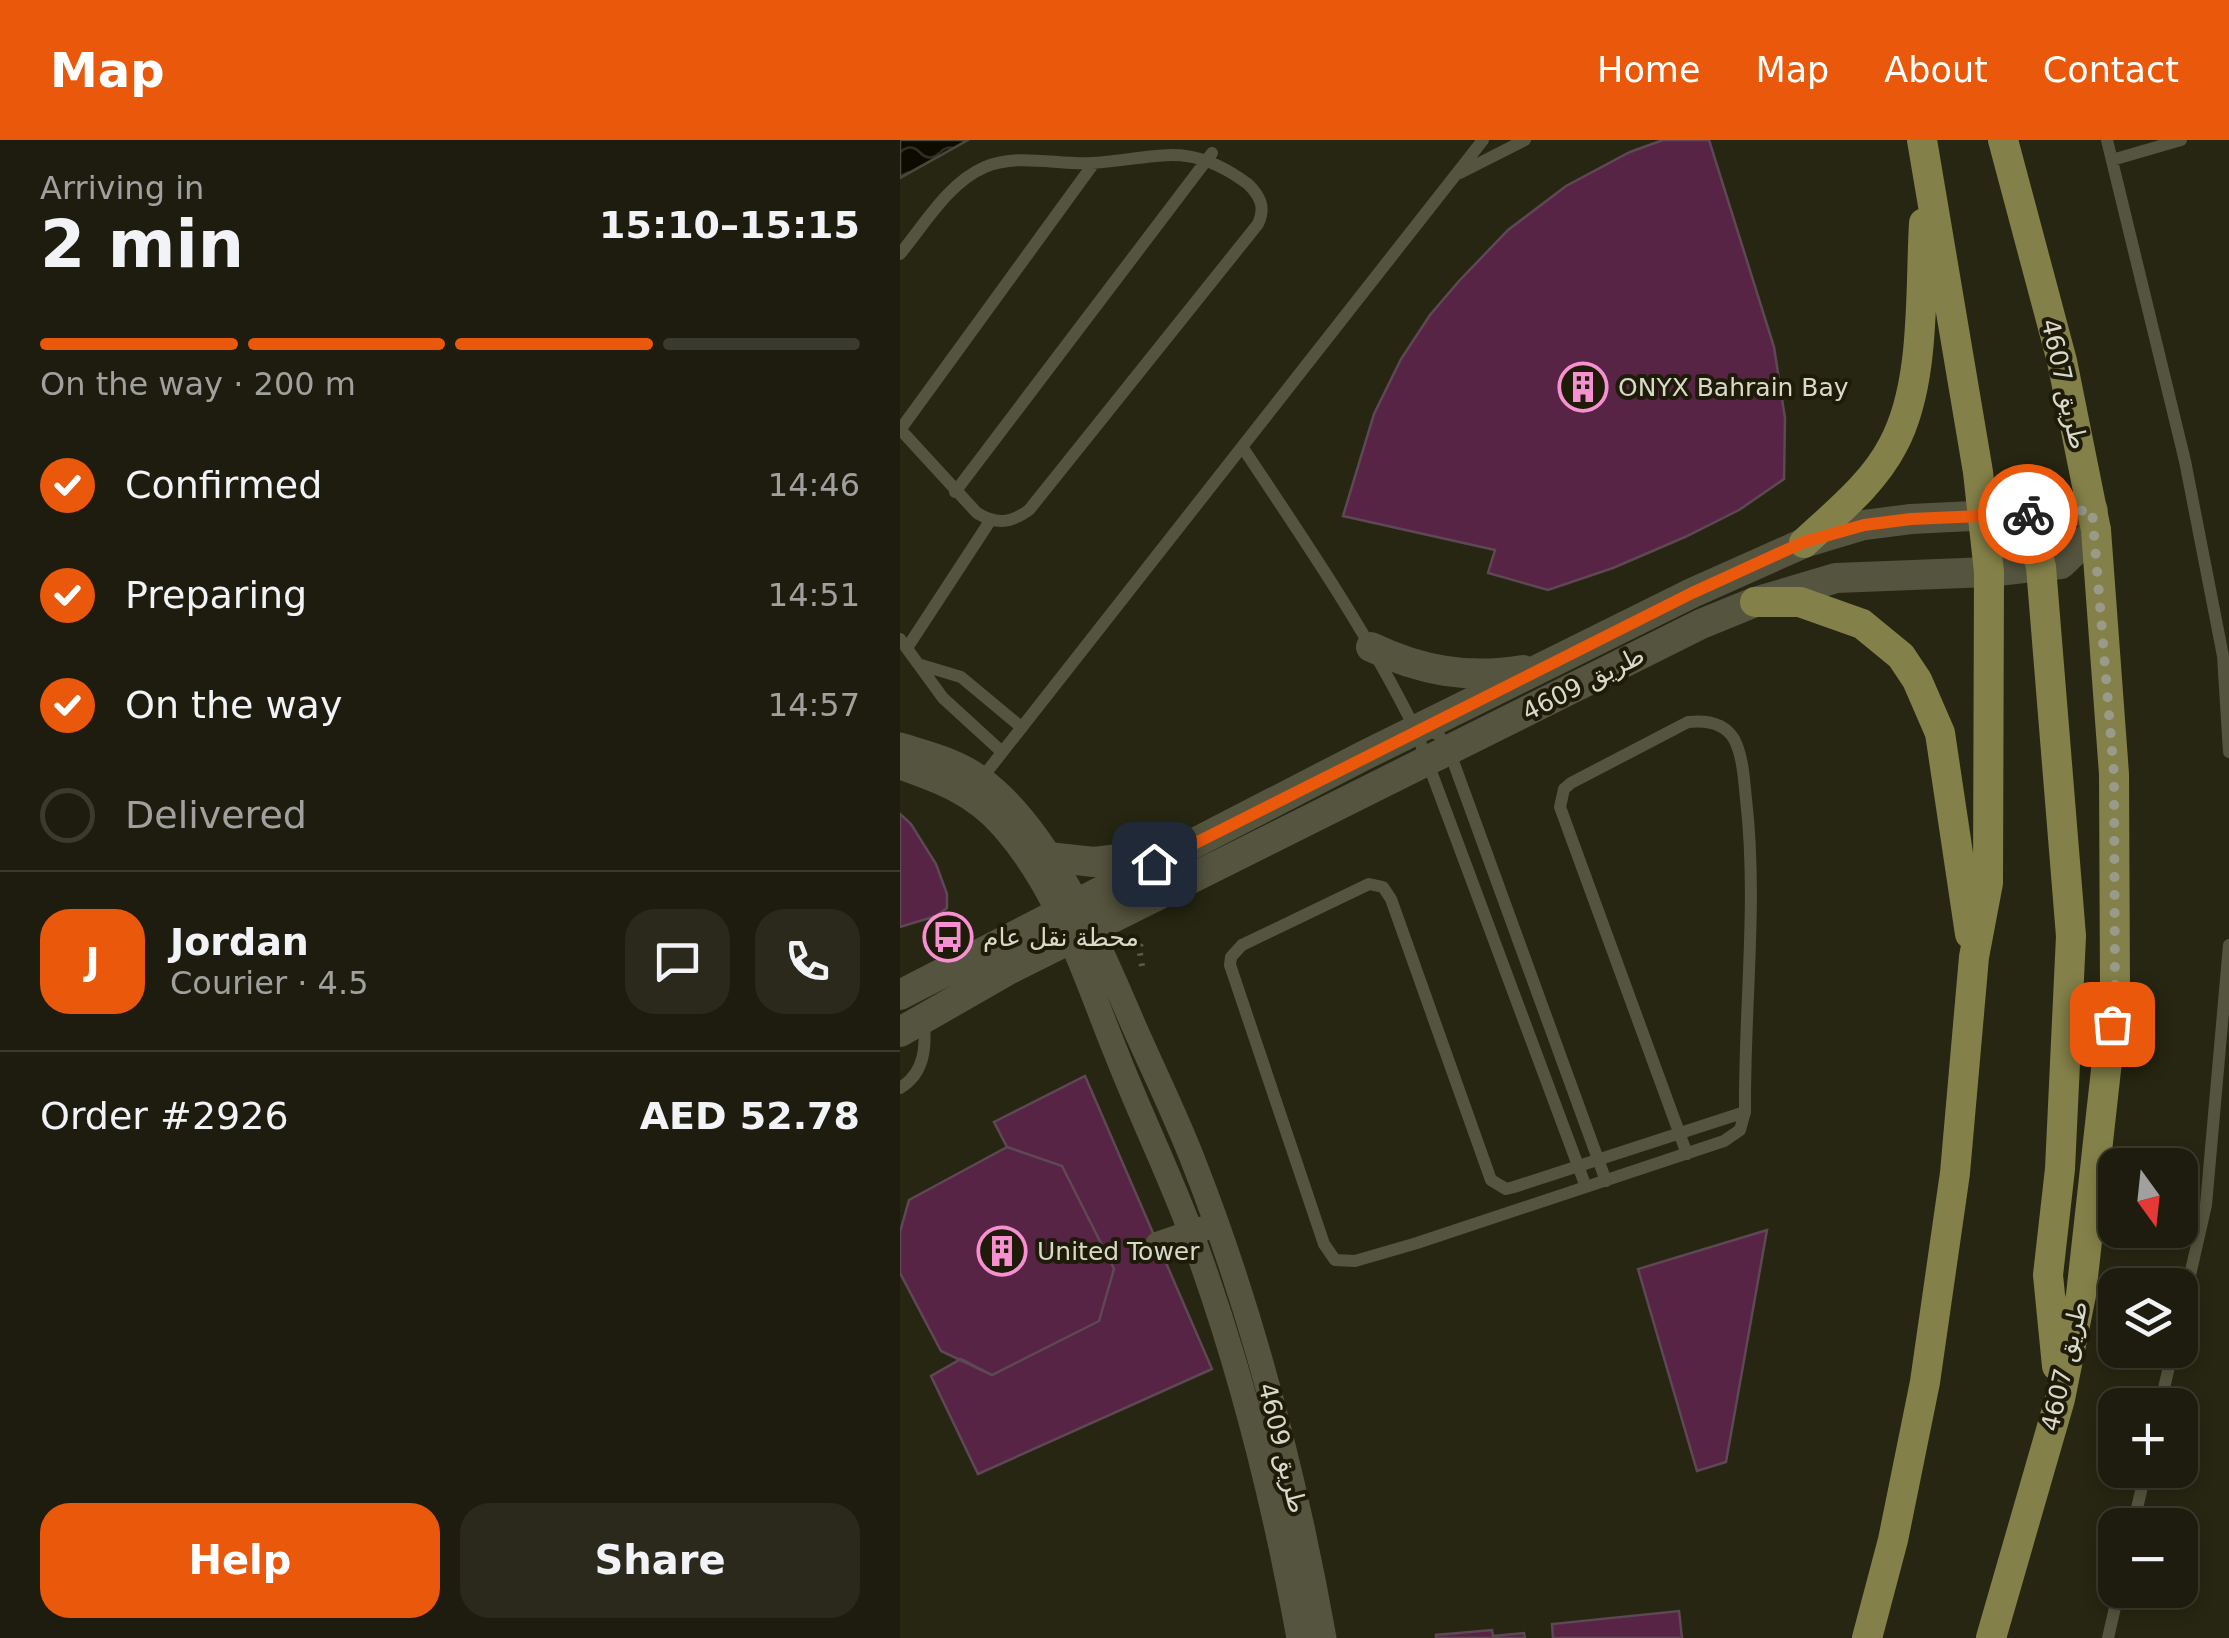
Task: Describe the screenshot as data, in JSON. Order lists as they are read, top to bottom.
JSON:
{
  "streets": {
    "main road": ["طريق 4607"],
    "street": ["طريق 4609"]
  },
  "crossings": [
    ["طريق 4607", "طريق 4609"]
  ],
  "places": {
    "building": ["ONYX Bahrain Bay", "United Tower"],
    "bus stop": ["محطة نقل عام"]
  },
  "north": "bottom",
  "page": {
    "header": "Map",
    "nav": [
      "Home",
      "Map",
      "About",
      "Contact"
    ],
    "heading": ["2 min", "Arriving in", "15:10–15:15"],
    "panel": [
      "Jordan",
      "Courier · 4.5",
      "Order #2926",
      "AED 52.78"
    ],
    "bar": "On the way · 200 m",
    "list": [
      ["Confirmed", "14:46"],
      ["Preparing", "14:51"],
      ["On the way", "14:57"],
      "Delivered"
    ],
    "round": "J",
    "map_buttons": ["+", "−"],
    "buttons": ["Help", "Share"]
  }
}
